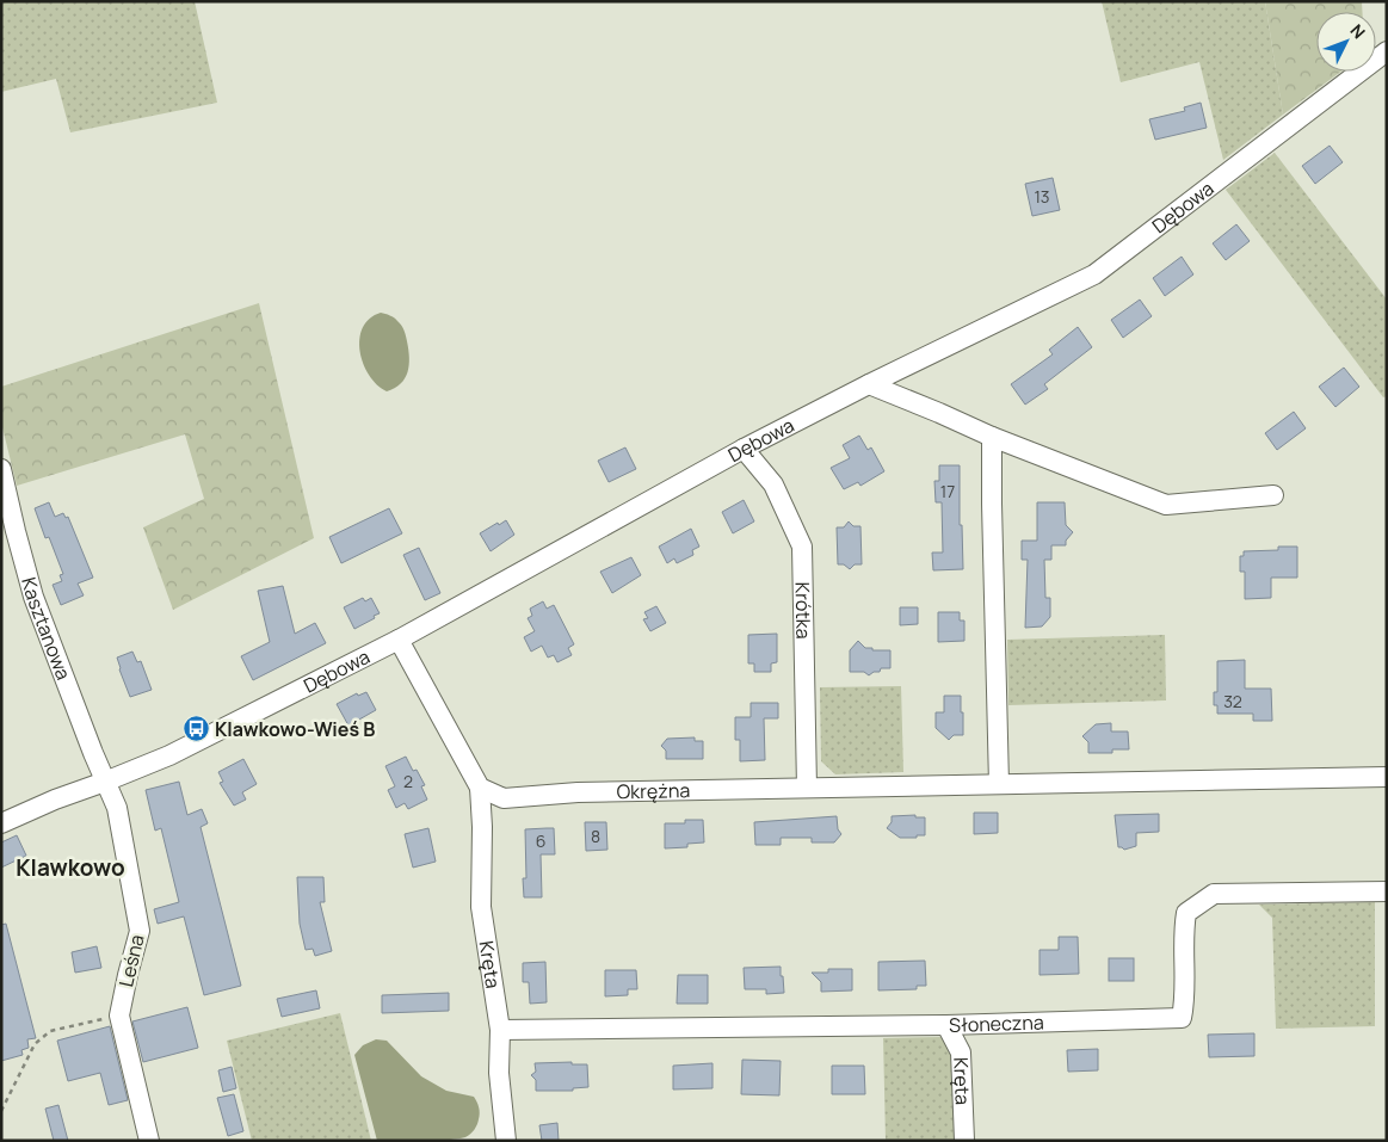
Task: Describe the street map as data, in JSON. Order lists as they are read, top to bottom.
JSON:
{
  "streets": {
    "street": [
      "Dębowa",
      "Krótka",
      "Kasztanowa",
      "Okrężna",
      "Leśna",
      "Kręta",
      "Słoneczna"
    ]
  },
  "crossings": [
    ["Dębowa", "Krótka"],
    ["Dębowa", "Kasztanowa"],
    ["Dębowa", "Leśna"],
    ["Krótka", "Okrężna"],
    ["Kasztanowa", "Leśna"],
    ["Okrężna", "Kręta"],
    ["Kręta", "Słoneczna"]
  ],
  "districts": ["Klawkowo"],
  "places": {
    "bus stop": ["Klawkowo-Wieś B"]
  },
  "house_numbers": [
    "13",
    "17",
    "32",
    "2",
    "8",
    "6"
  ],
  "north": "top right"
}
